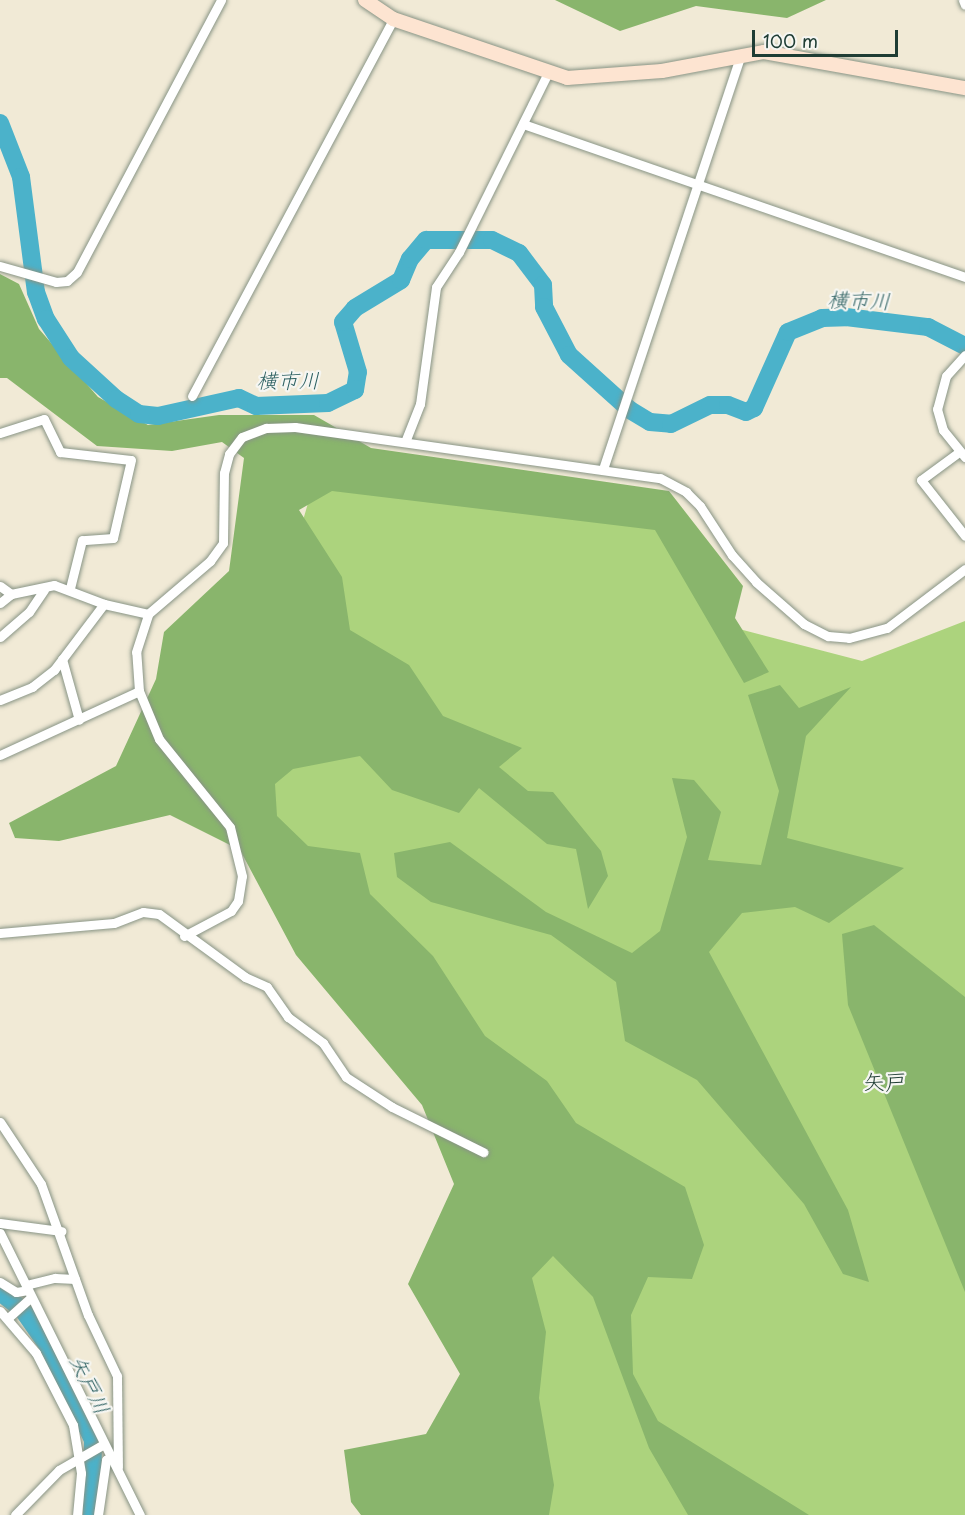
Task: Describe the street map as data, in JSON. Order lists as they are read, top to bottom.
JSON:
{
  "districts": ["矢戸"],
  "water": ["横市川", "矢戸川"],
  "scale_bar": "100 m"
}
